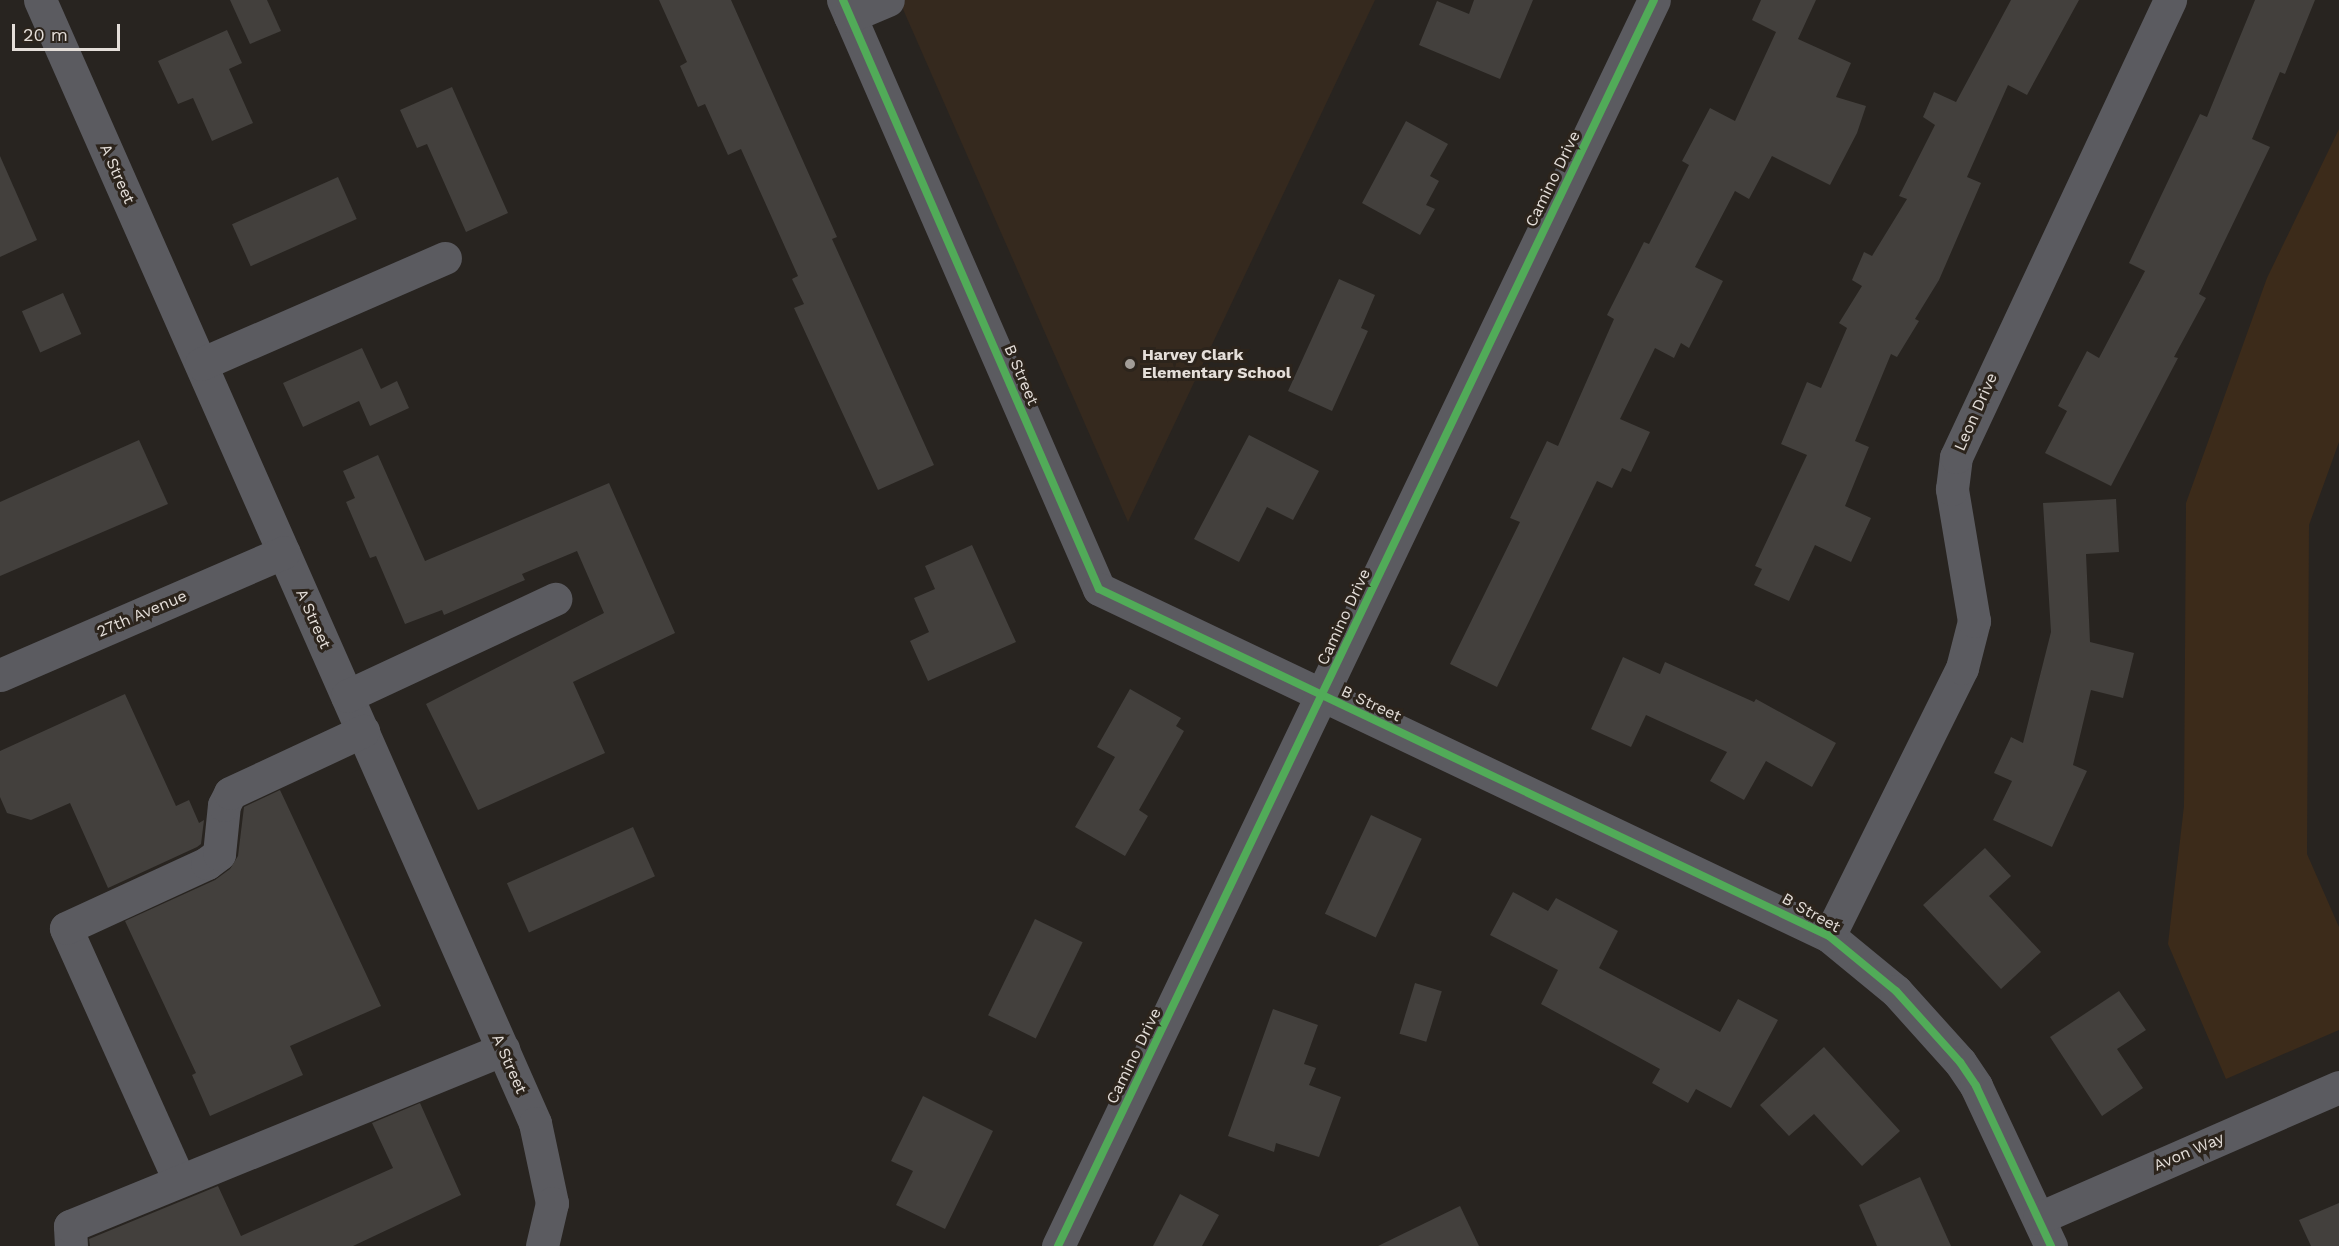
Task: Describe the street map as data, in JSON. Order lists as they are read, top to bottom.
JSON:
{
  "streets": {
    "street": [
      "A Street",
      "Camino Drive",
      "B Street",
      "Leon Drive",
      "27th Avenue",
      "Avon Way"
    ]
  },
  "crossings": [
    ["A Street", "27th Avenue"],
    ["Camino Drive", "B Street"],
    ["B Street", "Leon Drive"],
    ["B Street", "Avon Way"]
  ],
  "places": ["Harvey Clark Elementary School"],
  "scale_bar": "20 m"
}
